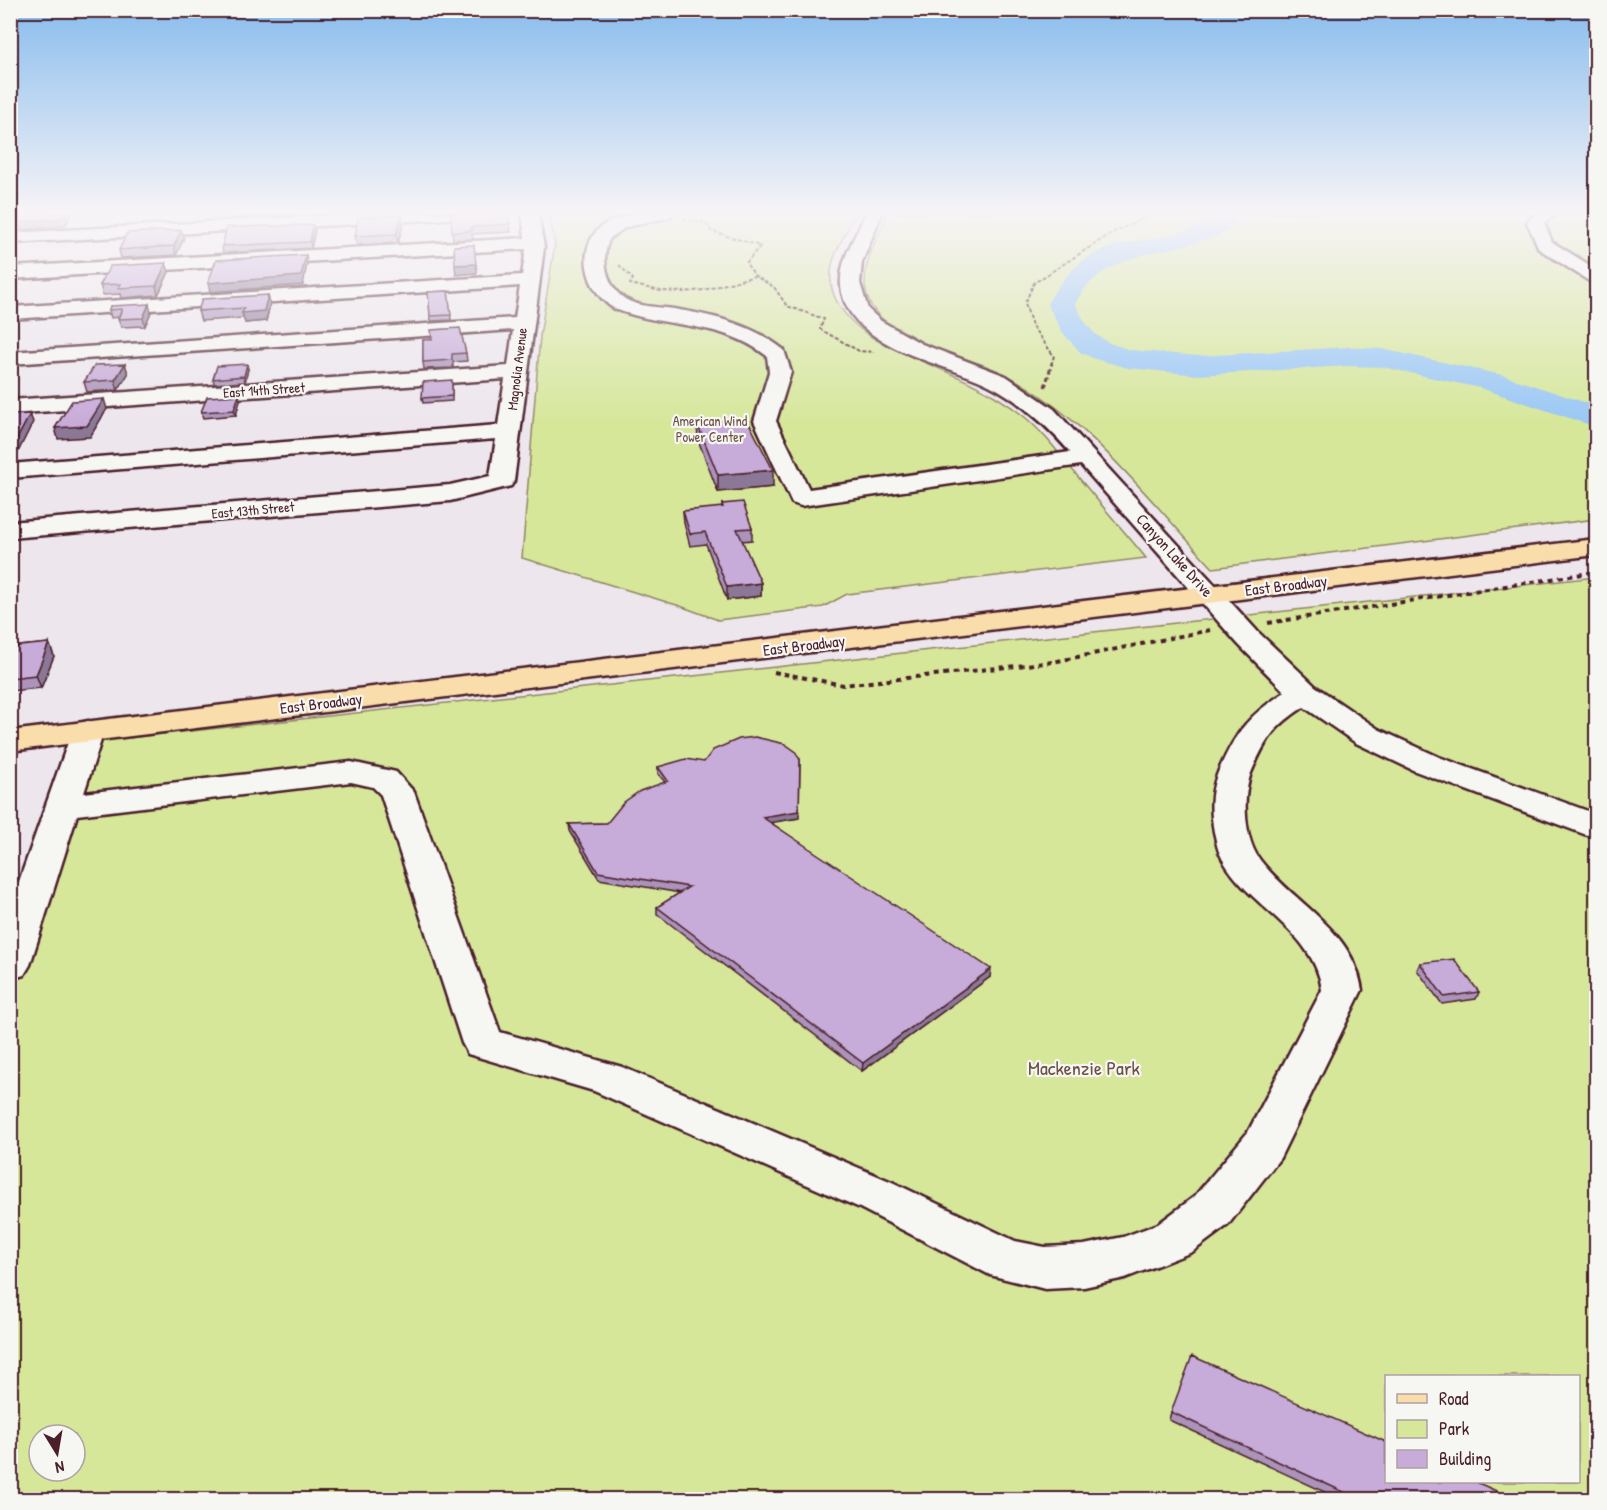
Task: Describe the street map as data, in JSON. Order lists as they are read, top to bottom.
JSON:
{
  "streets": {
    "main road": ["East Broadway"],
    "street": [
      "Magnolia Avenue",
      "East 14th Street",
      "East 13th Street",
      "Canyon Lake Drive"
    ]
  },
  "crossings": [
    ["Magnolia Avenue", "East 14th Street"],
    ["Magnolia Avenue", "East 13th Street"],
    ["Canyon Lake Drive", "East Broadway"]
  ],
  "parks": ["American Wind Power Center", "Mackenzie Park"],
  "legend": ["Road", "Park", "Building"],
  "north": "bottom"
}
